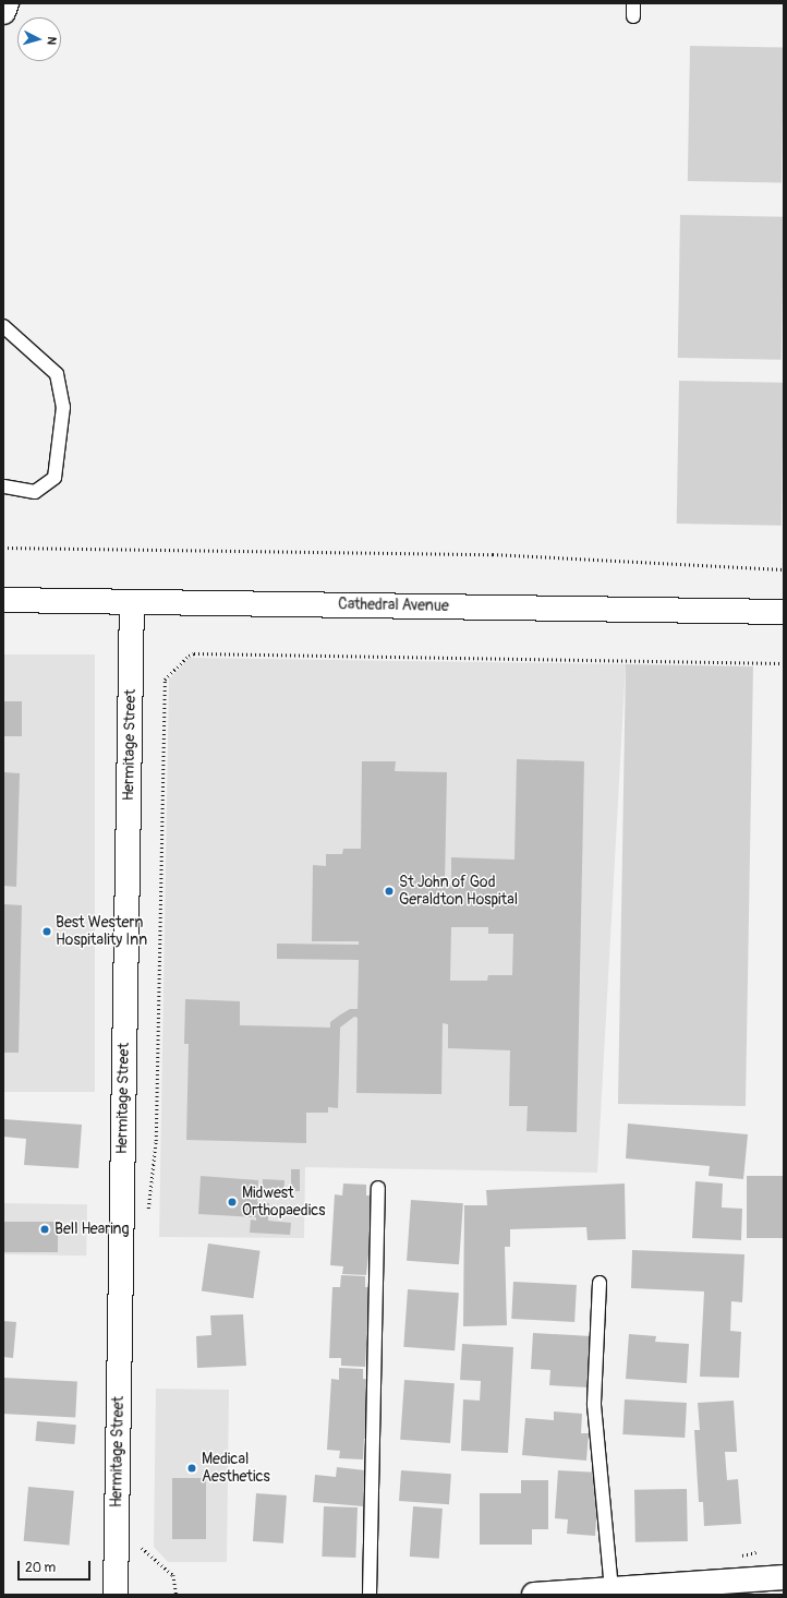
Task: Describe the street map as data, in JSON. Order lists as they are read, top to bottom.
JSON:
{
  "streets": {
    "street": ["Cathedral Avenue", "Hermitage Street"]
  },
  "crossings": [
    ["Cathedral Avenue", "Hermitage Street"]
  ],
  "places": [
    "St John of God Geraldton Hospital",
    "Best Western Hospitality Inn",
    "Midwest Orthopaedics",
    "Bell Hearing",
    "Medical Aesthetics"
  ],
  "scale_bar": "20 m",
  "north": "right"
}
